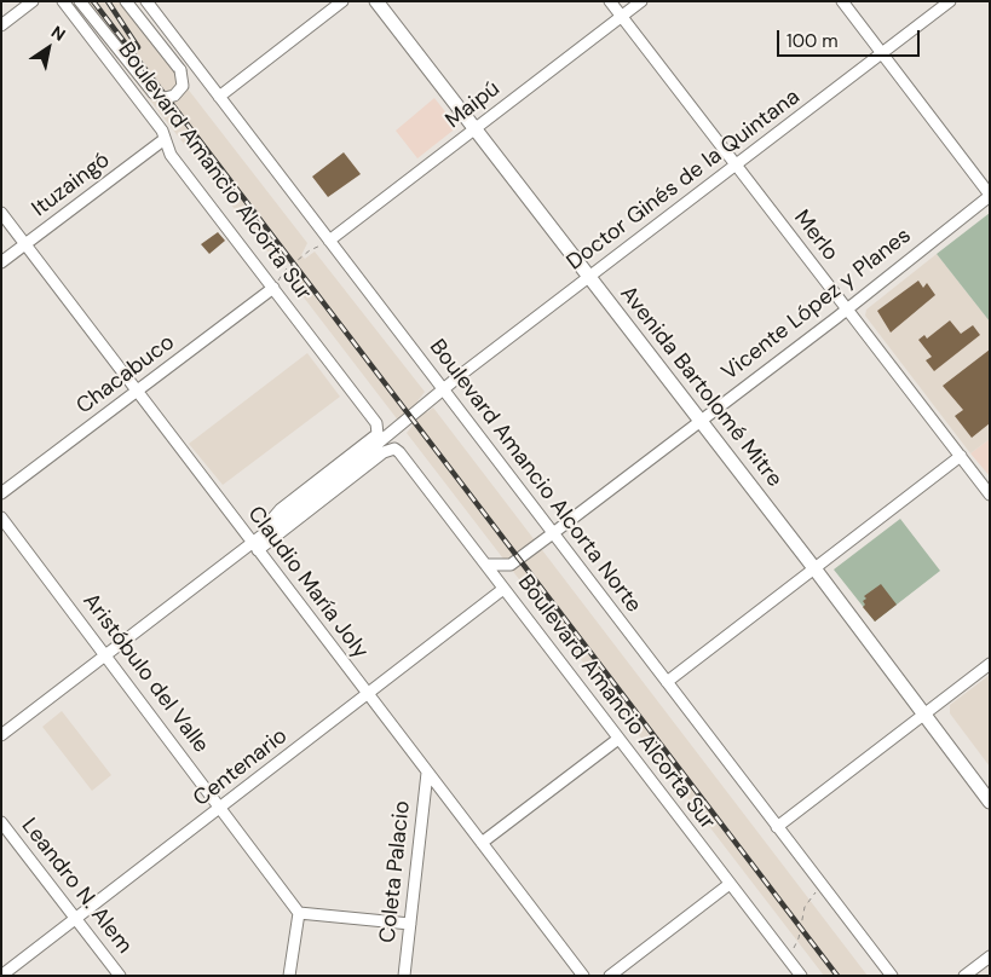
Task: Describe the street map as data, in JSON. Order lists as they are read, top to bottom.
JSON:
{
  "streets": {
    "main road": ["Avenida Bartolomé Mitre"],
    "street": [
      "Maipú",
      "Boulevard Amancio Alcorta Sur",
      "Doctor Ginés de la Quintana",
      "Ituzaingó",
      "Merlo",
      "Vicente López y Planes",
      "Chacabuco",
      "Boulevard Amancio Alcorta Norte",
      "Claudio María Joly",
      "Aristóbulo del Valle",
      "Centenario",
      "Coleta Palacio",
      "Leandro N. Alem"
    ]
  },
  "crossings": [
    ["Maipú", "Merlo"],
    ["Maipú", "Avenida Bartolomé Mitre"],
    ["Maipú", "Boulevard Amancio Alcorta Norte"],
    ["Boulevard Amancio Alcorta Sur", "Doctor Ginés de la Quintana"],
    ["Boulevard Amancio Alcorta Sur", "Ituzaingó"],
    ["Boulevard Amancio Alcorta Sur", "Chacabuco"],
    ["Boulevard Amancio Alcorta Sur", "Claudio María Joly"],
    ["Boulevard Amancio Alcorta Sur", "Centenario"],
    ["Doctor Ginés de la Quintana", "Merlo"],
    ["Doctor Ginés de la Quintana", "Avenida Bartolomé Mitre"],
    ["Doctor Ginés de la Quintana", "Boulevard Amancio Alcorta Norte"],
    ["Doctor Ginés de la Quintana", "Claudio María Joly"],
    ["Ituzaingó", "Claudio María Joly"],
    ["Merlo", "Vicente López y Planes"],
    ["Vicente López y Planes", "Avenida Bartolomé Mitre"],
    ["Vicente López y Planes", "Boulevard Amancio Alcorta Norte"],
    ["Chacabuco", "Claudio María Joly"],
    ["Claudio María Joly", "Centenario"],
    ["Claudio María Joly", "Coleta Palacio"],
    ["Aristóbulo del Valle", "Centenario"],
    ["Centenario", "Leandro N. Alem"]
  ],
  "scale_bar": "100 m",
  "north": "top right"
}
